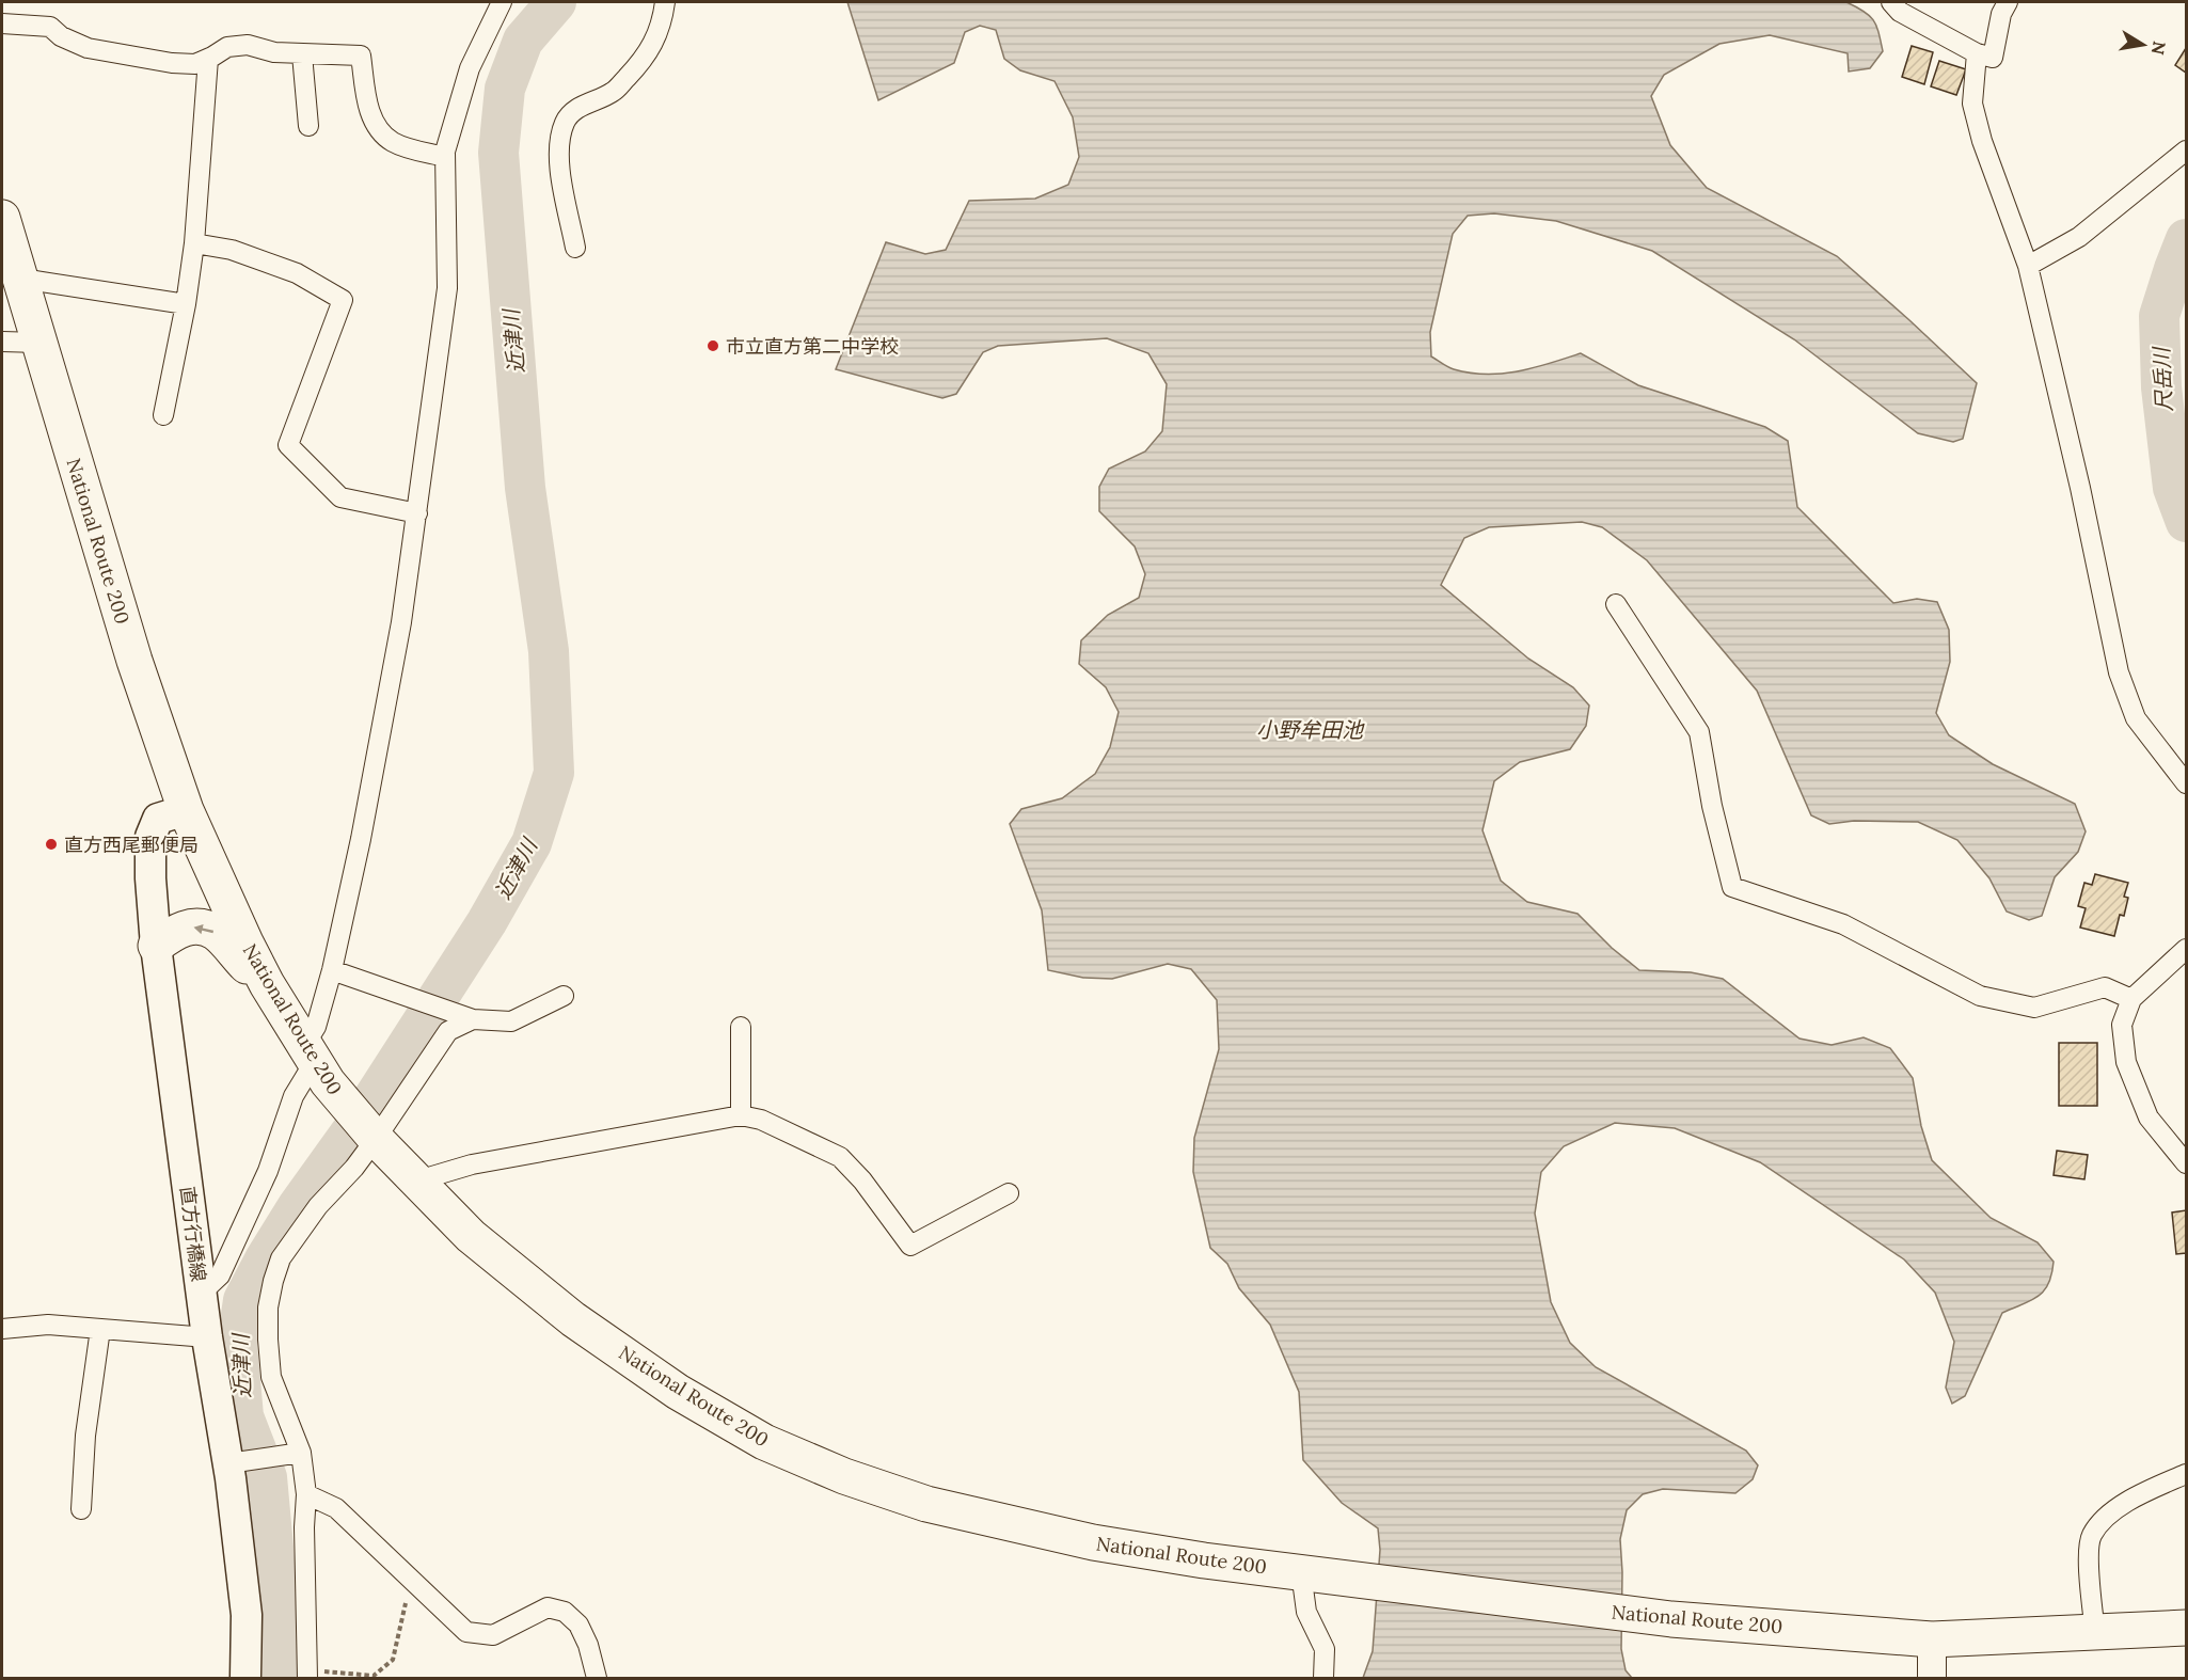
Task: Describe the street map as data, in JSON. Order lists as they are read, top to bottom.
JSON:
{
  "streets": {
    "highway": ["National Route 200"],
    "main road": ["直方行橋線"]
  },
  "crossings": [
    ["National Route 200", "直方行橋線"]
  ],
  "water": ["近津川", "尺岳川", "小野牟田池"],
  "places": ["市立直方第二中学校", "直方西尾郵便局"],
  "north": "right"
}
